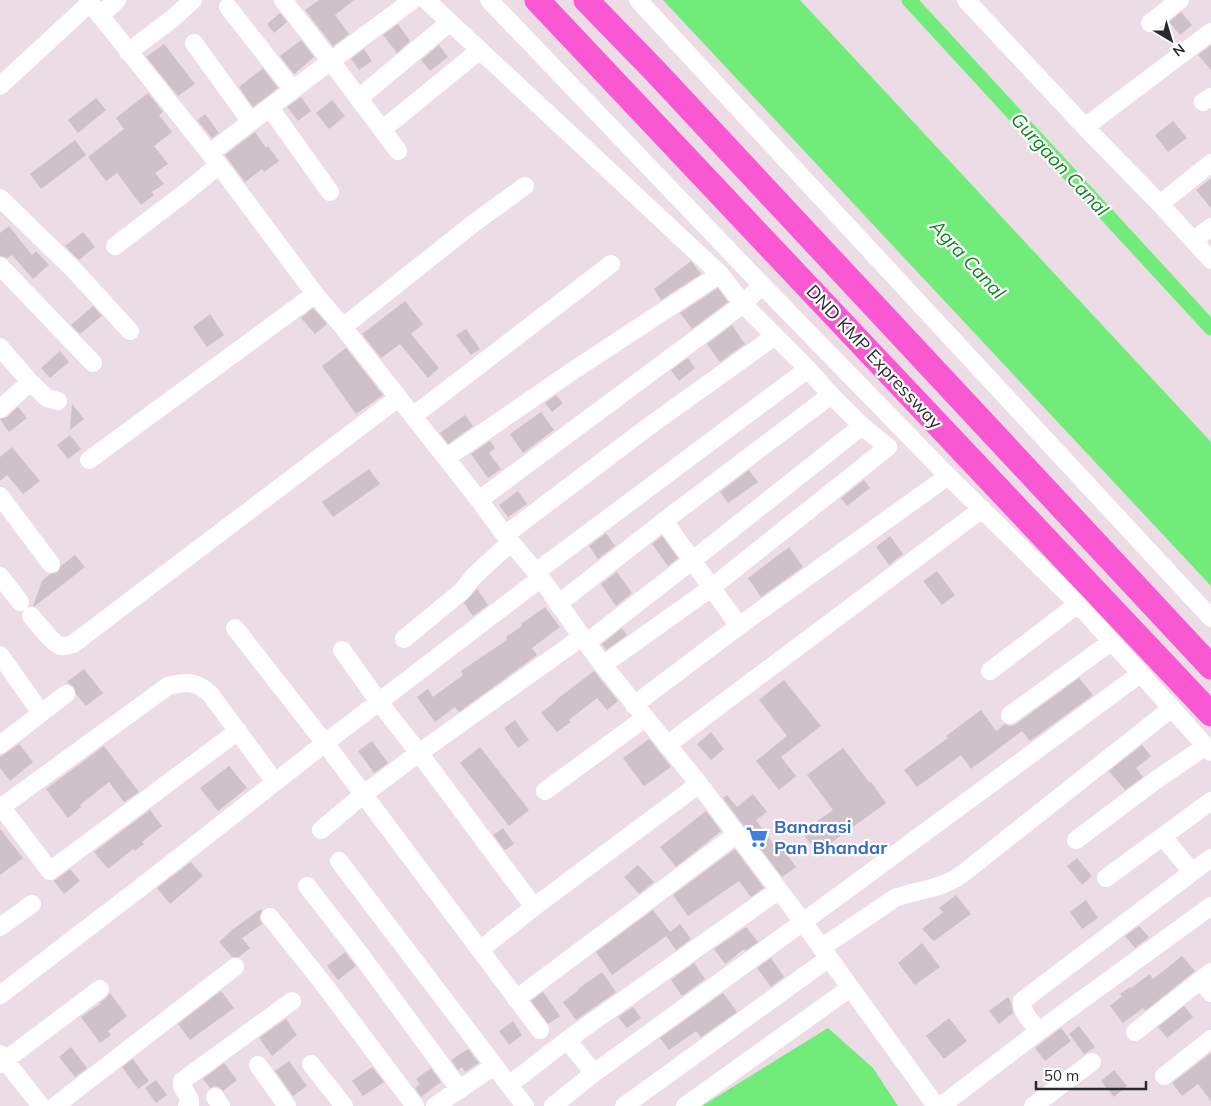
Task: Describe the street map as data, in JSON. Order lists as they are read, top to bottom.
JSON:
{
  "streets": {
    "highway": ["DND KMP Expressway"]
  },
  "water": ["Gurgaon Canal", "Agra Canal"],
  "places": {
    "supermarket": ["Banarasi Pan Bhandar"]
  },
  "scale_bar": "50 m",
  "north": "bottom right"
}
